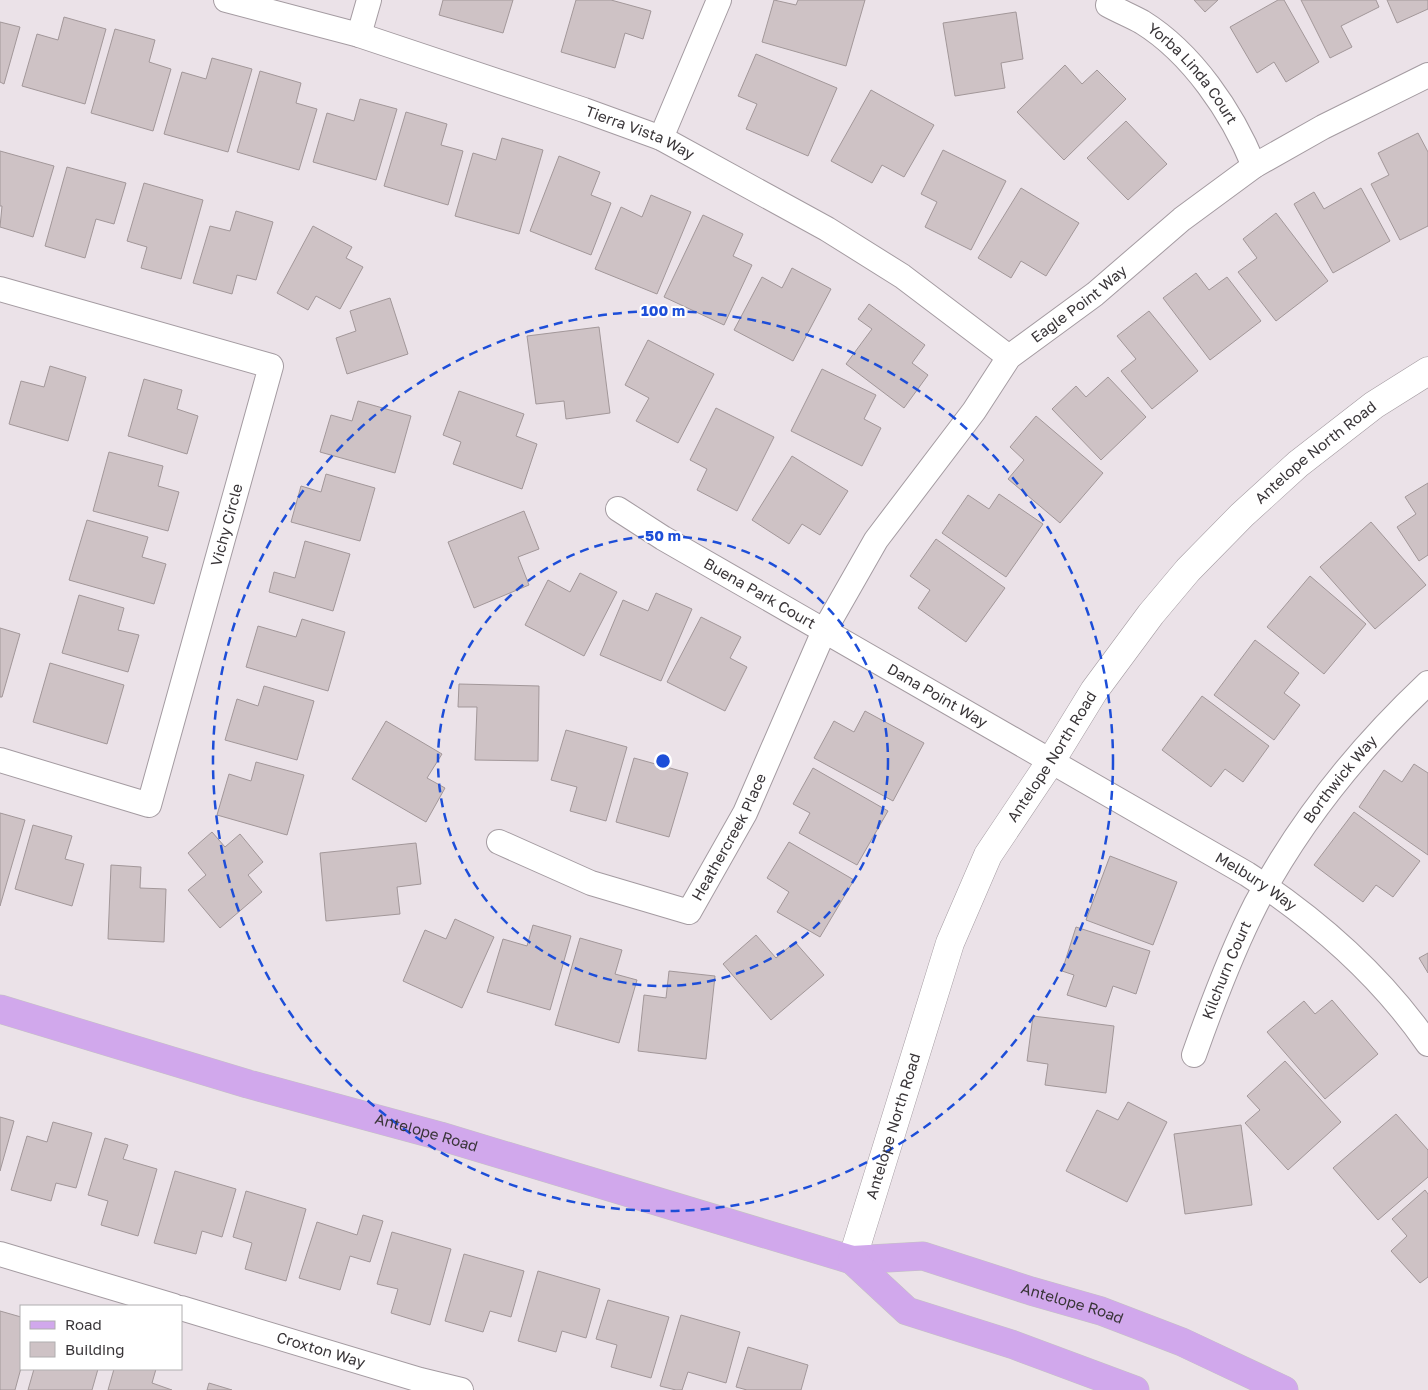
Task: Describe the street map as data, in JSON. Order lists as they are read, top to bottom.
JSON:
{
  "streets": {
    "main road": ["Antelope North Road", "Antelope Road"],
    "street": [
      "Yorba Linda Court",
      "Tierra Vista Way",
      "Eagle Point Way",
      "Vichy Circle",
      "Buena Park Court",
      "Dana Point Way",
      "Borthwick Way",
      "Heathercreek Place",
      "Melbury Way",
      "Kilchurn Court",
      "Croxton Way"
    ]
  },
  "crossings": [
    ["Yorba Linda Court", "Eagle Point Way"],
    ["Tierra Vista Way", "Eagle Point Way"],
    ["Eagle Point Way", "Buena Park Court"],
    ["Eagle Point Way", "Dana Point Way"],
    ["Eagle Point Way", "Heathercreek Place"],
    ["Antelope North Road", "Dana Point Way"],
    ["Antelope North Road", "Melbury Way"],
    ["Antelope North Road", "Antelope Road"],
    ["Buena Park Court", "Dana Point Way"],
    ["Buena Park Court", "Heathercreek Place"],
    ["Dana Point Way", "Heathercreek Place"],
    ["Dana Point Way", "Melbury Way"],
    ["Borthwick Way", "Melbury Way"],
    ["Borthwick Way", "Kilchurn Court"],
    ["Melbury Way", "Kilchurn Court"]
  ],
  "legend": ["Road", "Building"],
  "rings": ["100 m", "50 m"]
}
